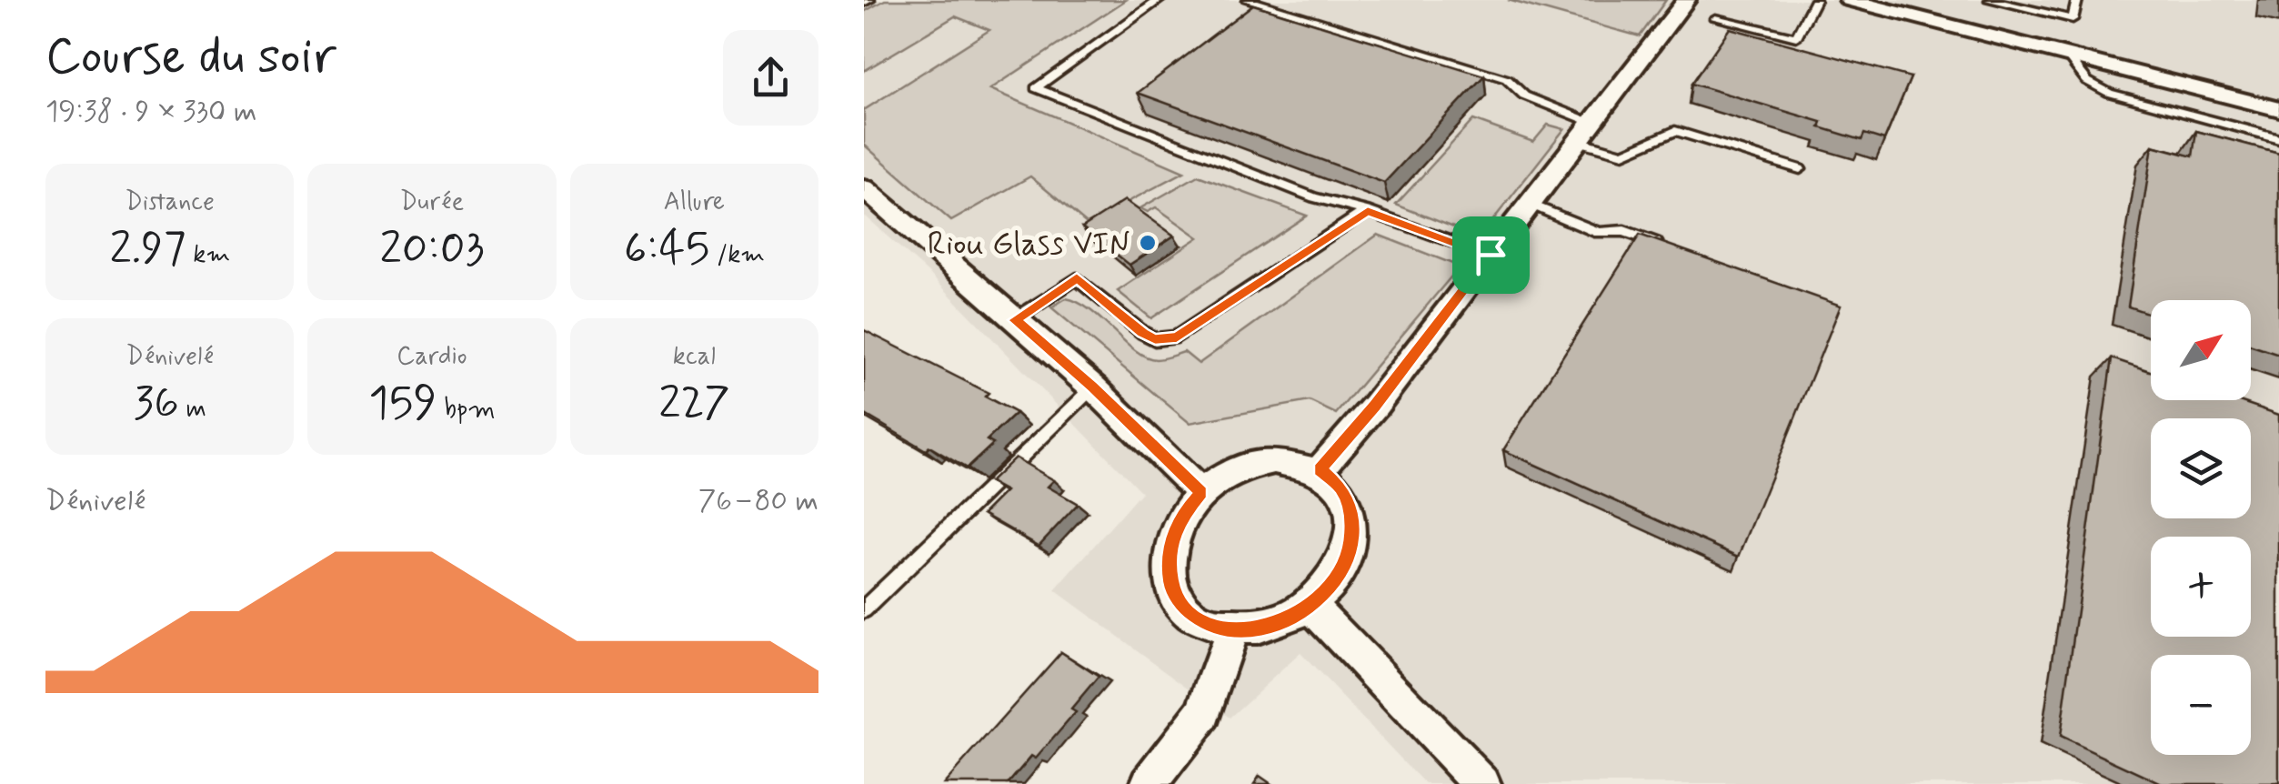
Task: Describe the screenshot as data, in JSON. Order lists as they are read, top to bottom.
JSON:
{
  "places": ["Riou Glass VIN"],
  "north": "top right",
  "page": {
    "heading": ["Course du soir", "19:38 · 9 × 330 m"],
    "stats": [
      ["Distance", "2.97 km"],
      ["Durée", "20:03"],
      ["Allure", "6:45 /km"],
      ["Dénivelé", "36 m"],
      ["Cardio", "159 bpm"],
      ["kcal", "227"]
    ],
    "map_buttons": ["+", "−"],
    "chart": ["Dénivelé", "76–80 m"]
  }
}
